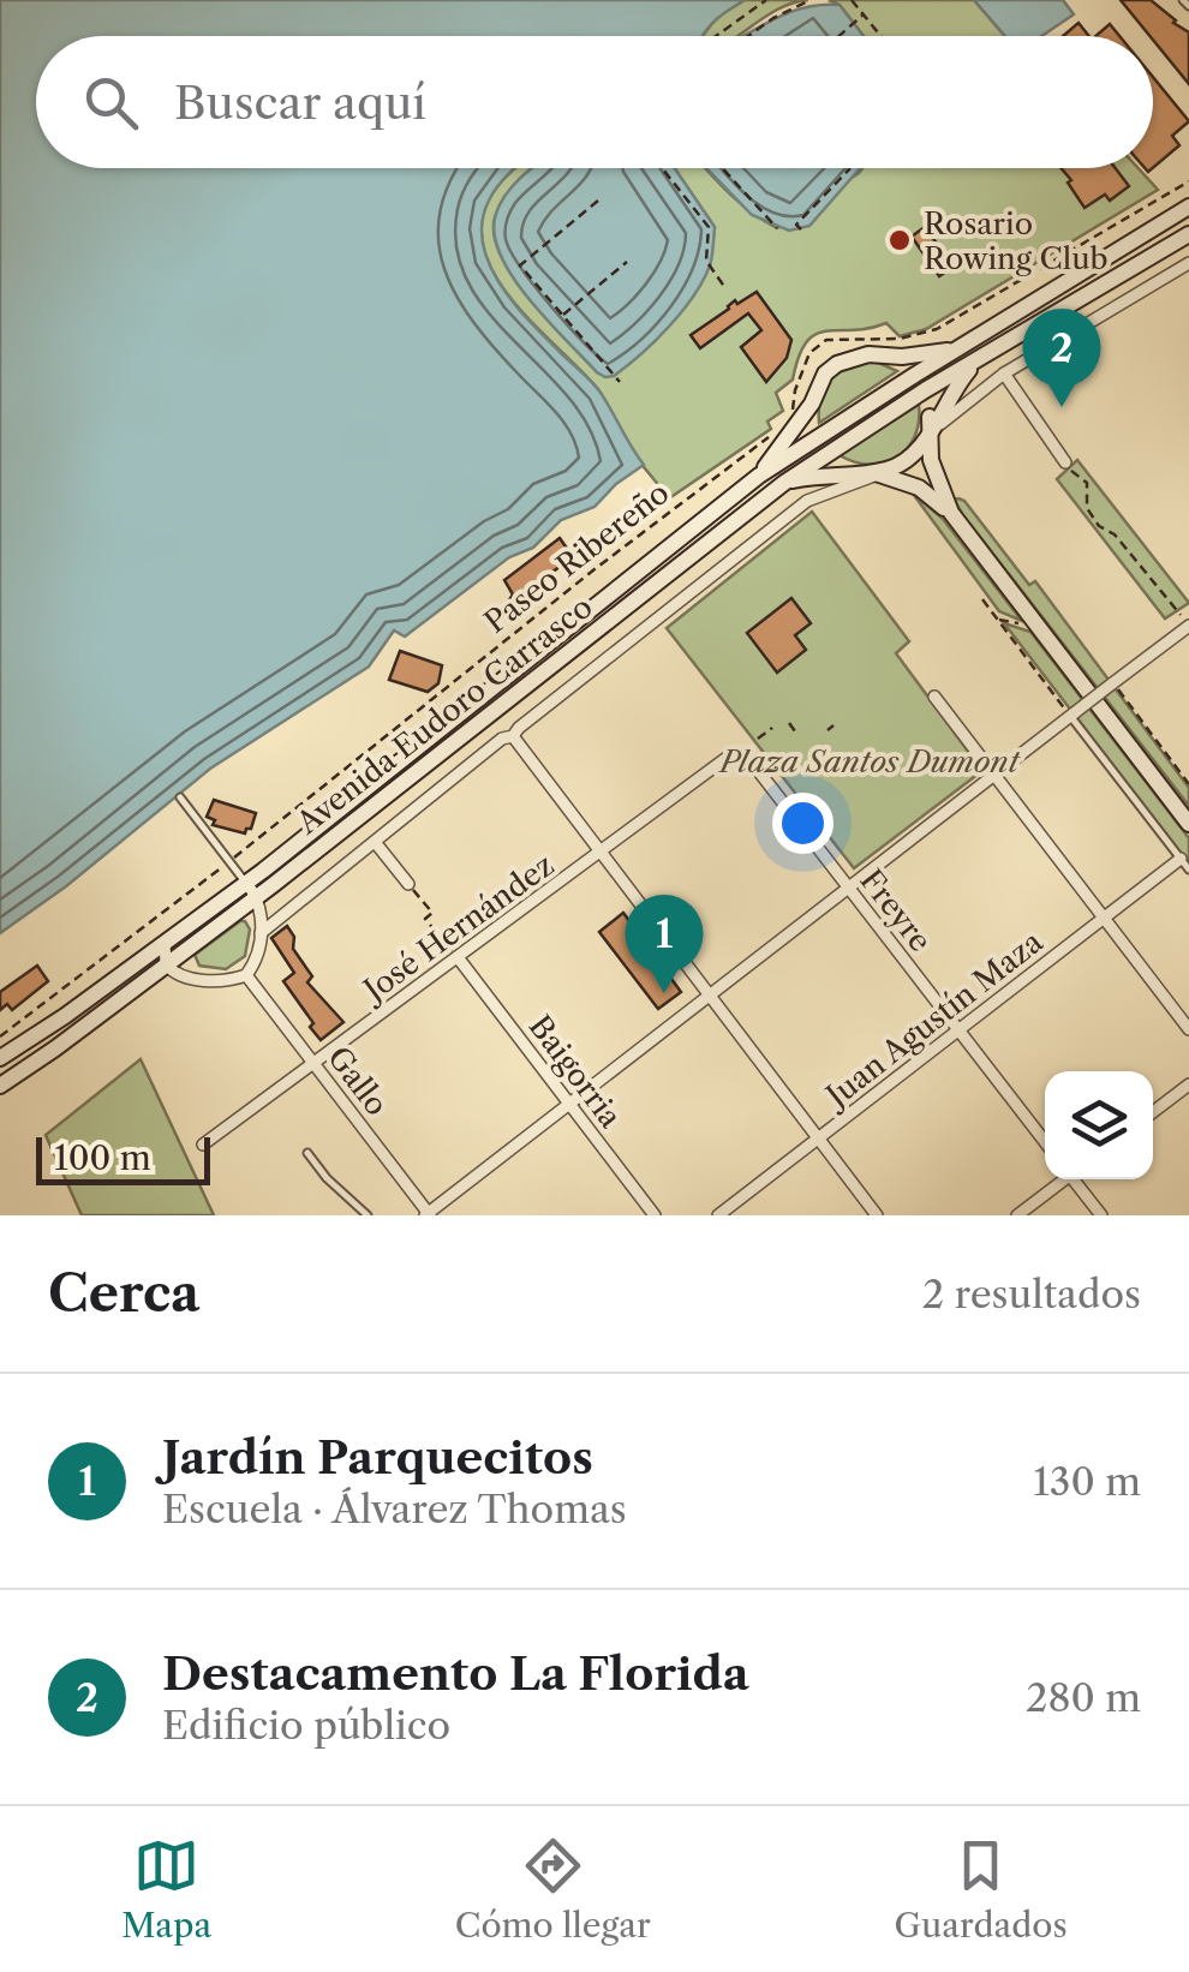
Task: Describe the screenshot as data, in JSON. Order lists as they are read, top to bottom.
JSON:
{
  "streets": {
    "main road": ["Avenida Eudoro Carrasco"],
    "street": [
      "Freyre",
      "José Hernández",
      "Juan Agustín Maza",
      "Baigorria",
      "Gallo"
    ],
    "path": ["Paseo Ribereño"]
  },
  "crossings": [
    ["Freyre", "José Hernández"],
    ["Freyre", "Juan Agustín Maza"],
    ["José Hernández", "Baigorria"],
    ["José Hernández", "Gallo"]
  ],
  "parks": ["Plaza Santos Dumont"],
  "places": ["Rosario Rowing Club"],
  "scale_bar": "100 m",
  "page": {
    "search": "Buscar aquí",
    "pins": ["2", "1"],
    "scale": "100 m",
    "heading": ["Cerca", "2 resultados"],
    "list": [
      {
        "mark": "1",
        "name": "Jardín Parquecitos",
        "note": "Escuela · Álvarez Thomas",
        "value": "130 m"
      },
      {
        "mark": "2",
        "name": "Destacamento La Florida",
        "note": "Edificio público",
        "value": "280 m"
      }
    ],
    "nav": ["Mapa", "Cómo llegar", "Guardados"]
  }
}
